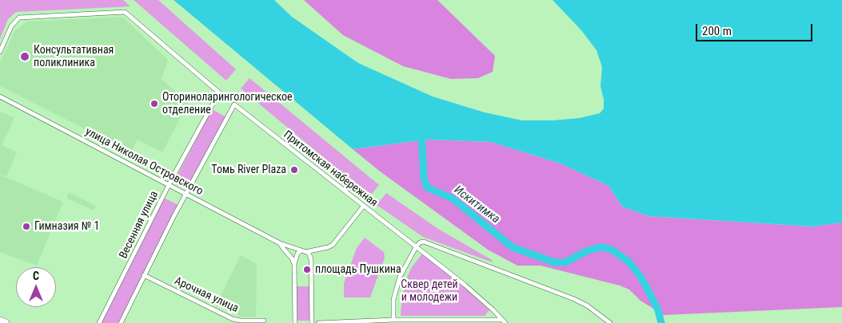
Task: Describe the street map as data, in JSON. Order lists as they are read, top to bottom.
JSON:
{
  "streets": {
    "street": [
      "улица Николая Островского",
      "Притомская набережная",
      "Весенняя улица",
      "Арочная улица"
    ]
  },
  "crossings": [
    ["улица Николая Островского", "Притомская набережная"],
    ["улица Николая Островского", "Весенняя улица"]
  ],
  "water": ["Искитимка"],
  "parks": ["Сквер детей и молодежи"],
  "places": [
    "Консультативная поликлиника",
    "Оториноларингологическое отделение",
    "Томь River Plaza",
    "Гимназия № 1",
    "площадь Пушкина"
  ],
  "scale_bar": "200 m",
  "north": "top"
}
